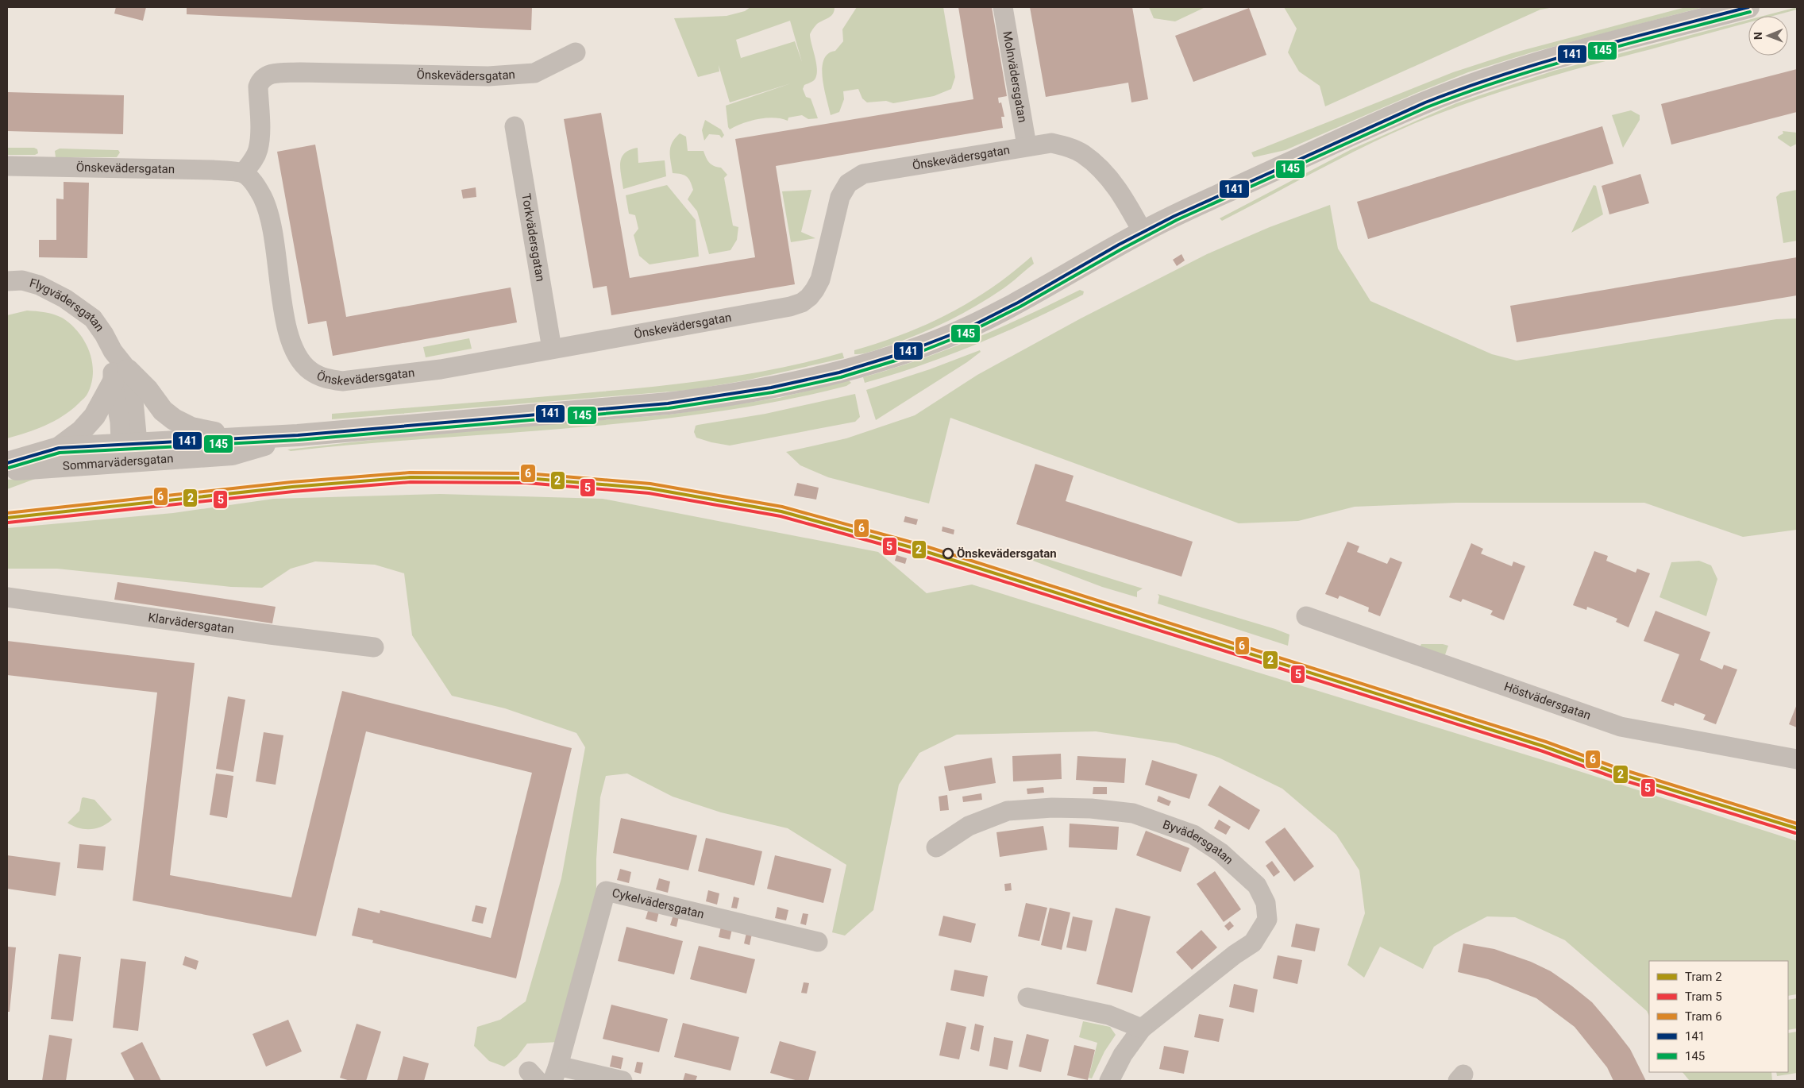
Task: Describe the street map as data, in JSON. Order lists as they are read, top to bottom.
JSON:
{
  "streets": {
    "street": [
      "Önskevädersgatan",
      "Molnvädersgatan",
      "Torkvädersgatan",
      "Flygvädersgatan",
      "Sommarvädersgatan",
      "Klarvädersgatan",
      "Höstvädersgatan",
      "Byvädersgatan",
      "Cykelvädersgatan"
    ]
  },
  "crossings": [
    ["Önskevädersgatan", "Molnvädersgatan"],
    ["Önskevädersgatan", "Torkvädersgatan"],
    ["Önskevädersgatan", "Sommarvädersgatan"],
    ["Flygvädersgatan", "Sommarvädersgatan"]
  ],
  "places": ["Önskevädersgatan"],
  "lines": [
    "transit line 141",
    "transit line 145",
    "tram line 6",
    "tram line 2",
    "tram line 5"
  ],
  "legend": [
    "Tram 2",
    "Tram 5",
    "Tram 6",
    "141",
    "145"
  ],
  "north": "left"
}
